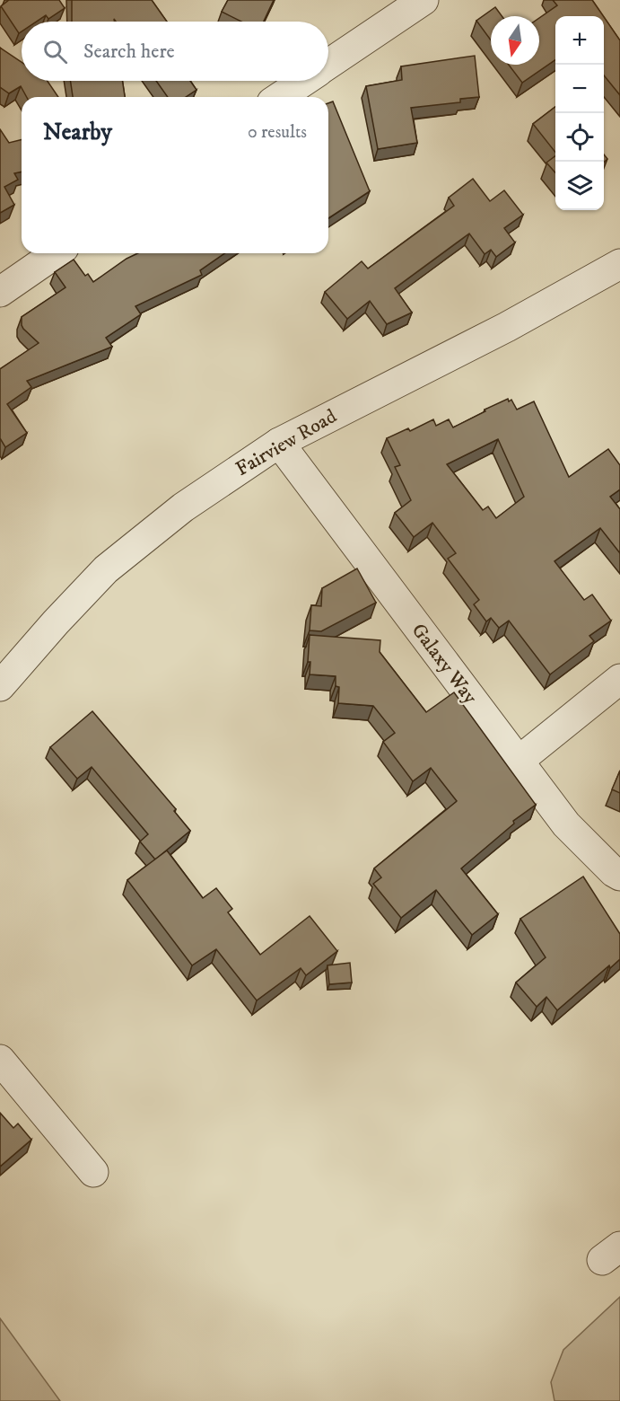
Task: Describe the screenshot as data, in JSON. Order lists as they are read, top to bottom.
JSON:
{
  "streets": {
    "street": ["Fairview Road", "Galaxy Way"]
  },
  "crossings": [
    ["Fairview Road", "Galaxy Way"]
  ],
  "north": "bottom",
  "page": {
    "map_buttons": ["+", "−"],
    "search": "Search here",
    "heading": ["Nearby", "0 results"]
  }
}
